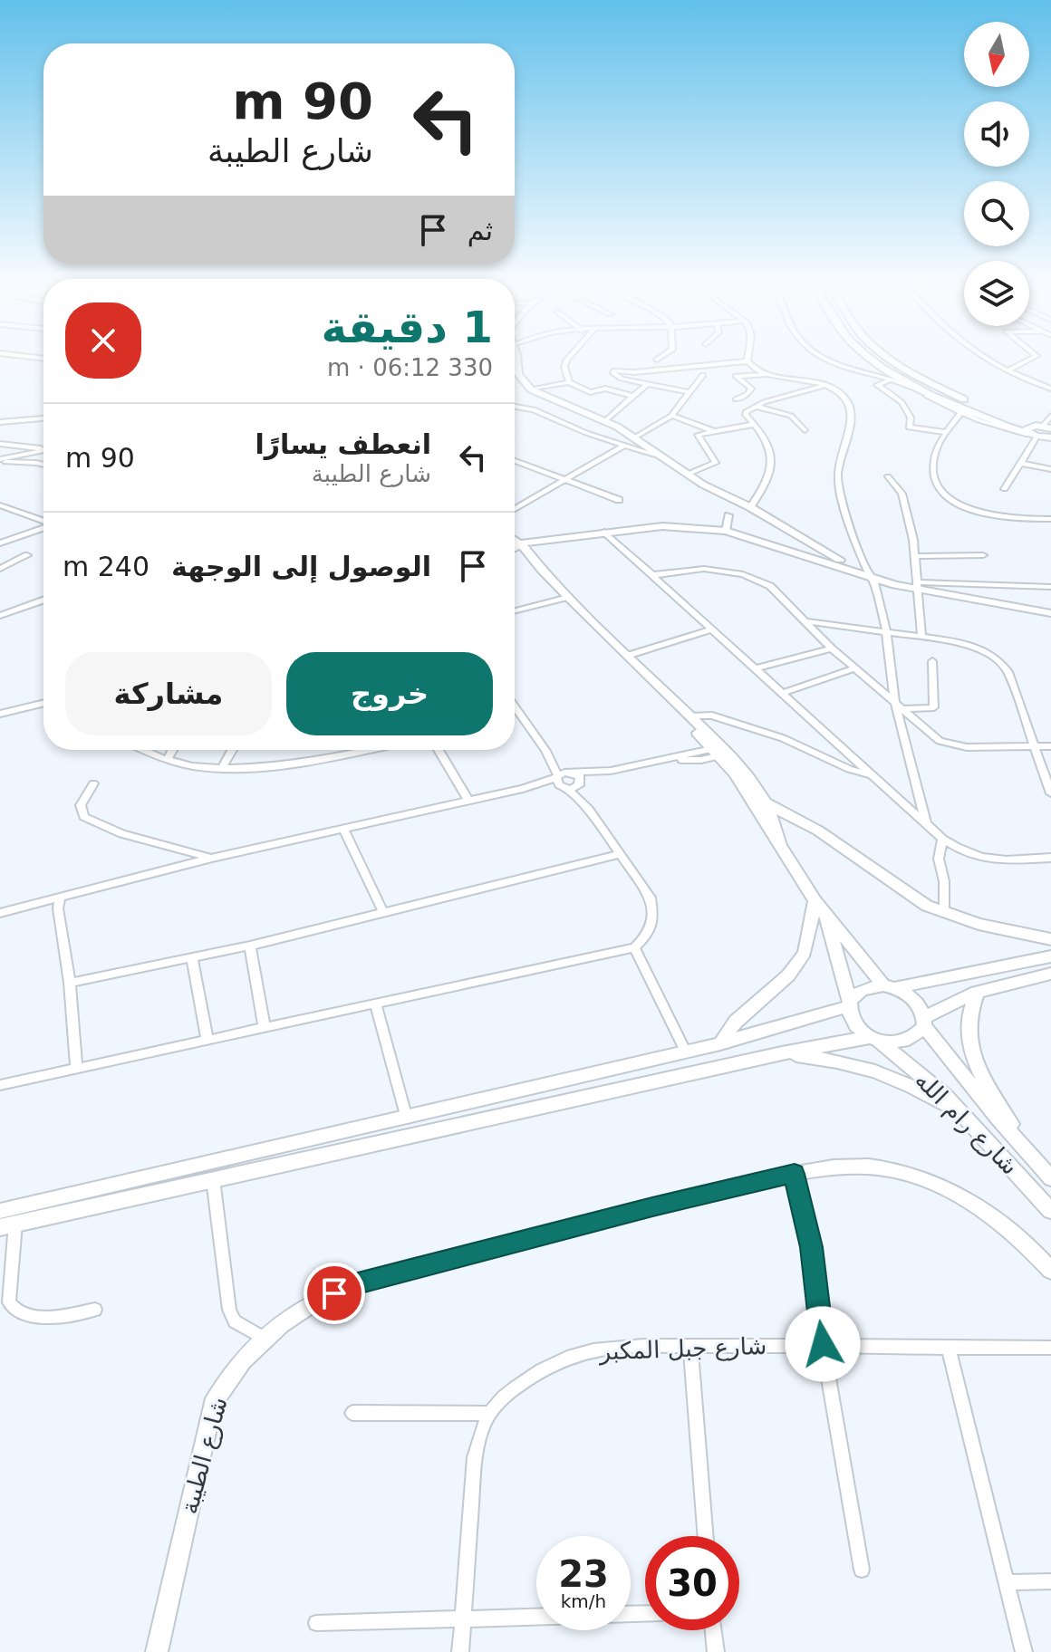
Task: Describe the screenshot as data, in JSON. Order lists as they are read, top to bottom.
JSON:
{
  "streets": {
    "street": ["شارع رام الله", "شارع جبل المكبر", "شارع الطيبة"]
  },
  "north": "bottom",
  "page": {
    "turn": ["90 m", "شارع الطيبة"],
    "then": "ثم",
    "heading": ["1 دقيقة", "330 m · 06:12"],
    "list": [
      {
        "name": "انعطف يسارًا",
        "note": "شارع الطيبة",
        "value": "90 m"
      },
      {
        "name": "الوصول إلى الوجهة",
        "value": "240 m"
      }
    ],
    "buttons": ["خروج", "مشاركة"],
    "speed": "23 km/h",
    "limit": "30"
  }
}
